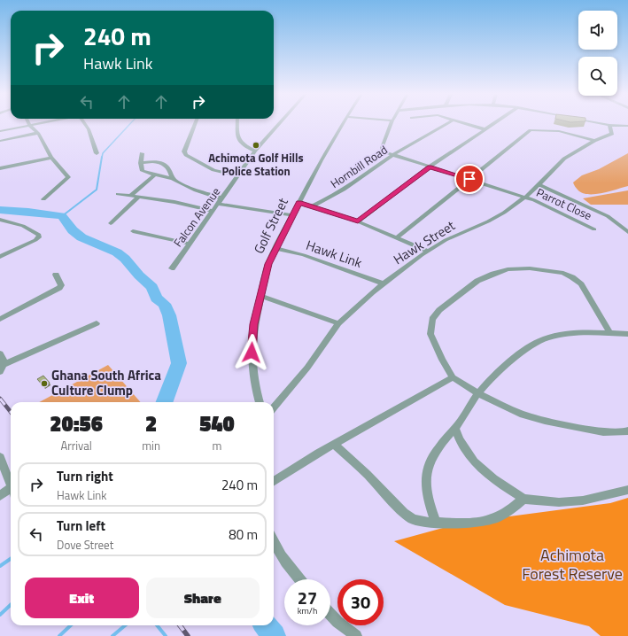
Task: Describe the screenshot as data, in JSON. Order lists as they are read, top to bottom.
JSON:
{
  "streets": {
    "street": [
      "Hornbill Road",
      "Parrot Close",
      "Falcon Avenue",
      "Golf Street",
      "Hawk Street",
      "Hawk Link"
    ]
  },
  "crossings": [
    ["Hornbill Road", "Parrot Close"],
    ["Parrot Close", "Hawk Street"],
    ["Golf Street", "Hawk Link"],
    ["Hawk Street", "Hawk Link"]
  ],
  "parks": ["Achimota Forest Reserve"],
  "places": ["Achimota Golf Hills Police Station", "Ghana South Africa Culture Clump"],
  "page": {
    "turn": ["240 m", "Hawk Link"],
    "eta": [
      "20:56",
      "Arrival",
      "2",
      "min",
      "540",
      "m"
    ],
    "list": [
      {
        "name": "Turn right",
        "note": "Hawk Link",
        "value": "240 m"
      },
      {
        "name": "Turn left",
        "note": "Dove Street",
        "value": "80 m"
      }
    ],
    "buttons": ["Exit", "Share"],
    "speed": "27 km/h",
    "limit": "30"
  }
}
